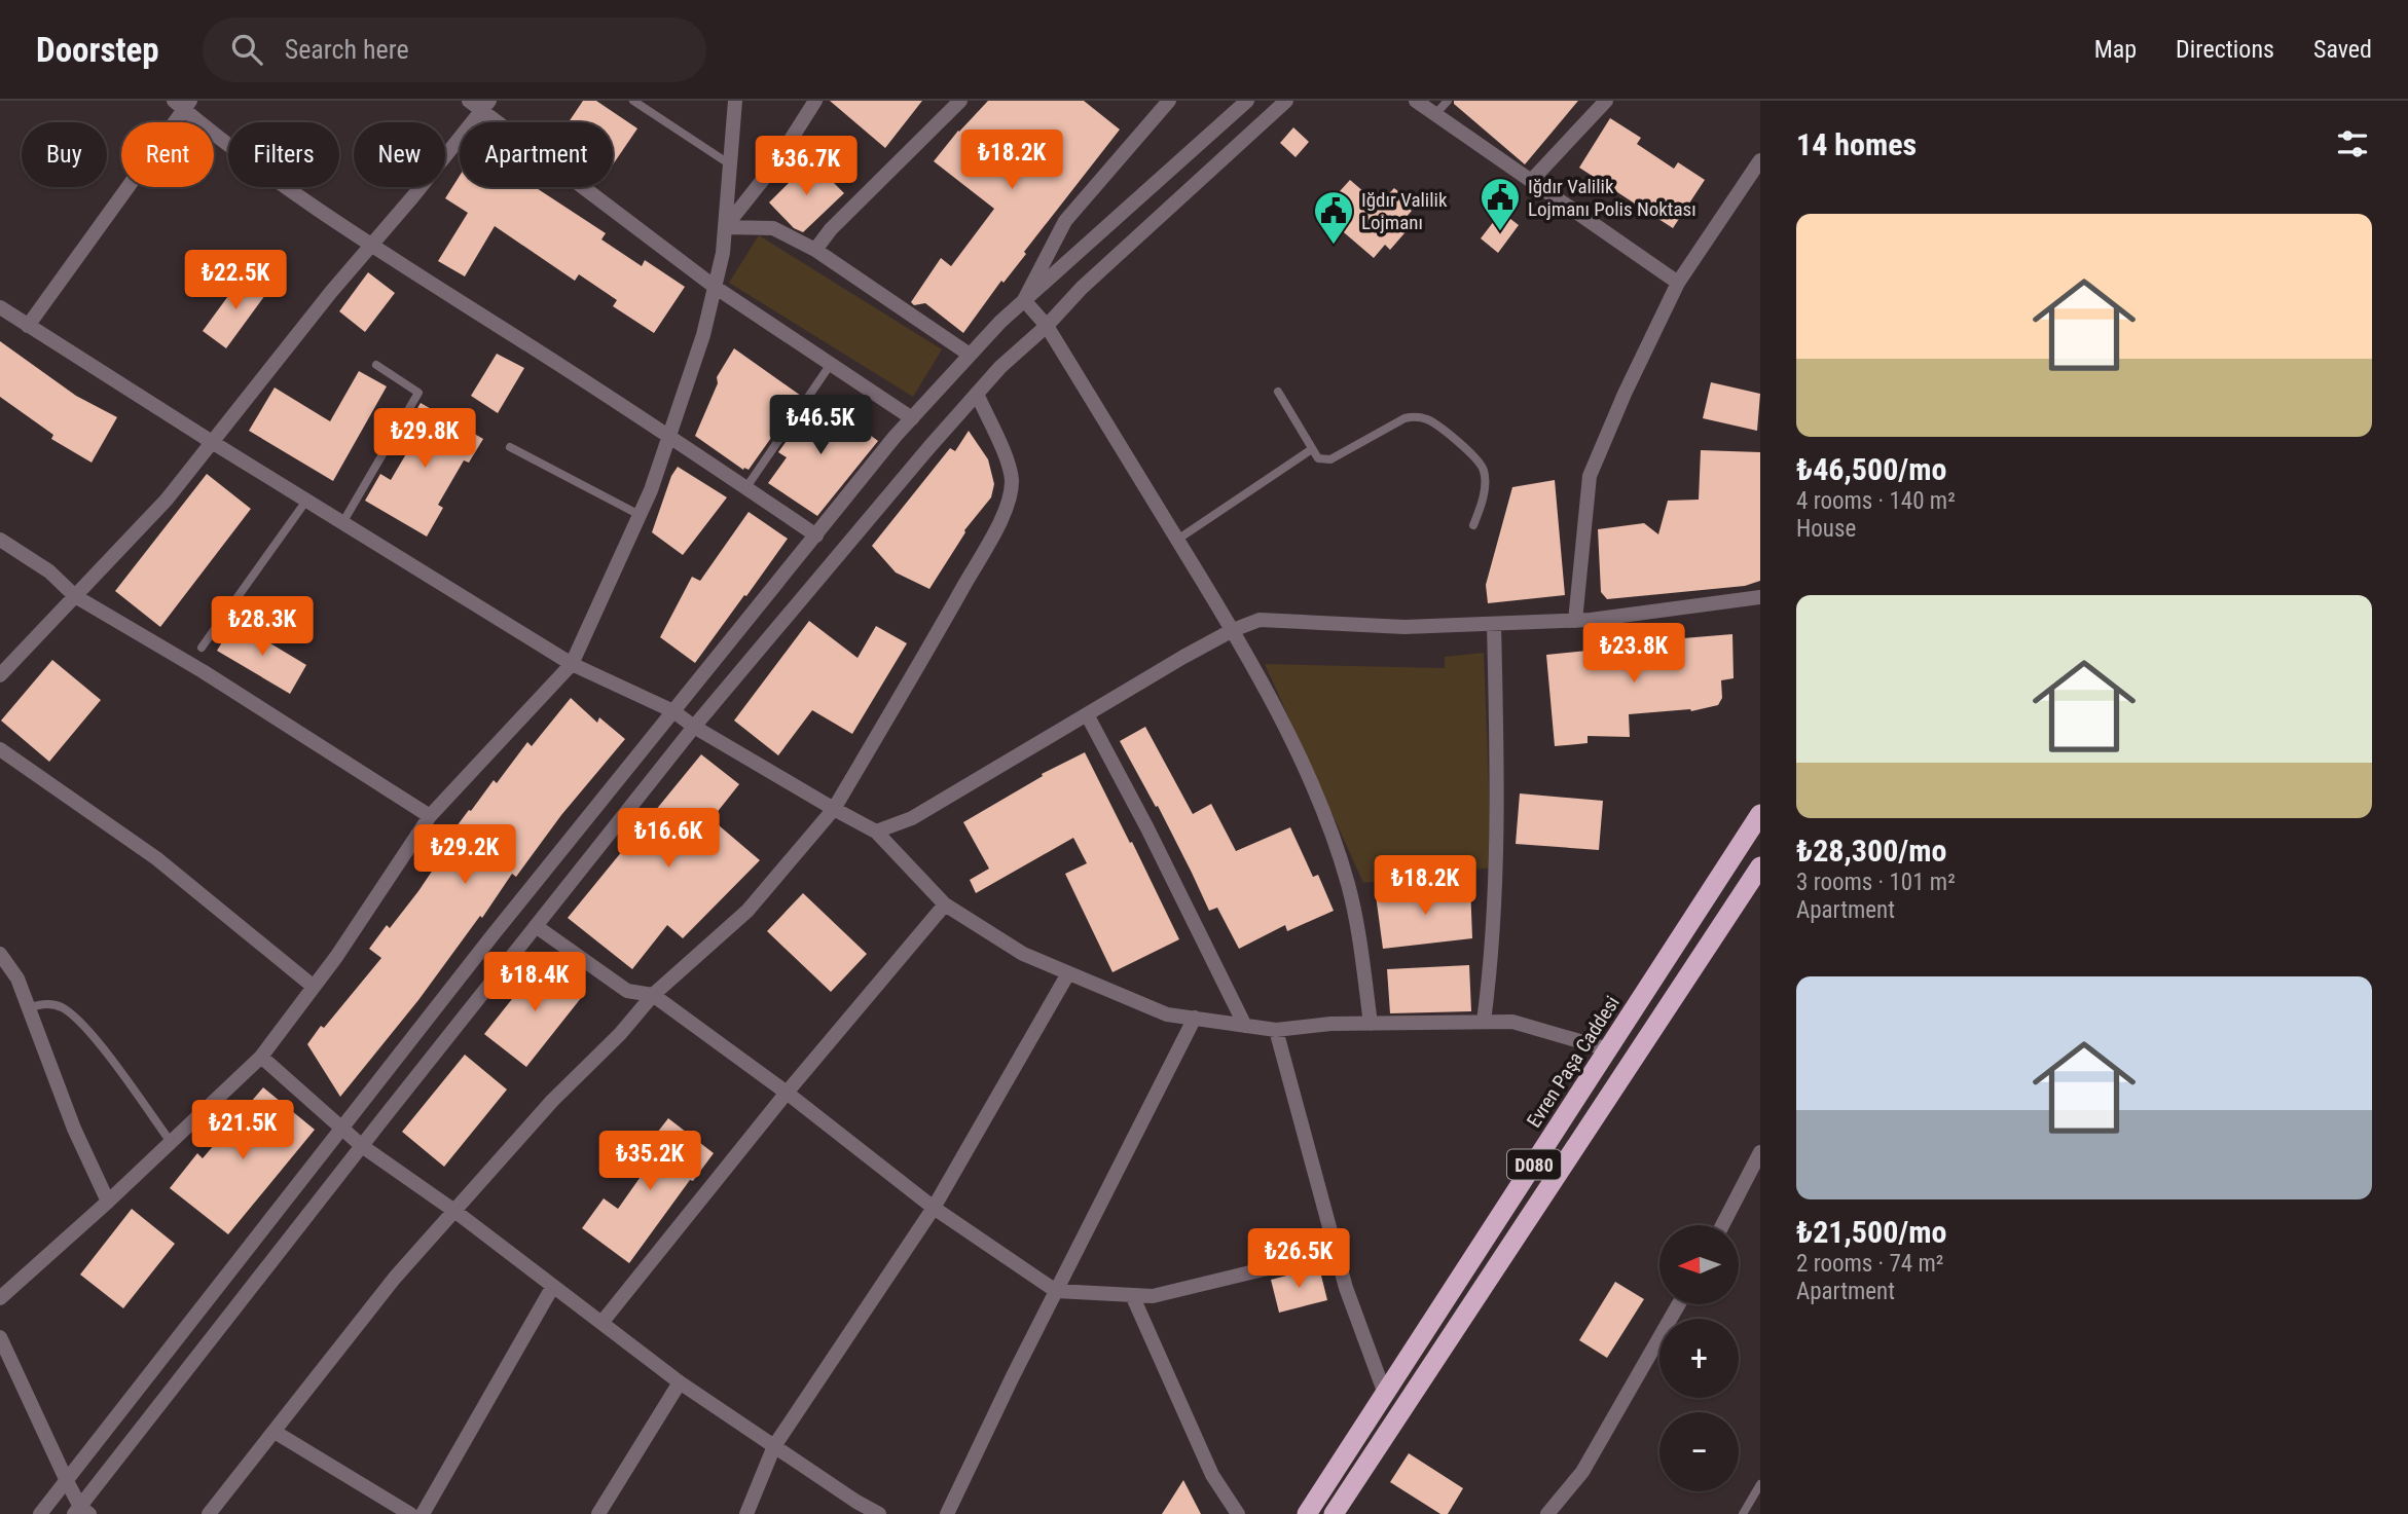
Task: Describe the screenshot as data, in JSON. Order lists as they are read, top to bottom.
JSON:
{
  "streets": {
    "highway": ["Evren Paşa Caddesi", "D080"]
  },
  "places": {
    "public building": ["Iğdır Valilik Lojmanı Polis Noktası", "Iğdır Valilik Lojmanı"]
  },
  "north": "left",
  "page": {
    "header": "Doorstep",
    "search": "Search here",
    "nav": ["Map", "Directions", "Saved"],
    "heading": "14 homes",
    "chip": [
      "Buy",
      "Rent",
      "Filters",
      "New",
      "Apartment"
    ],
    "price": [
      "₺18.2K",
      "₺36.7K",
      "₺22.5K",
      "₺46.5K",
      "₺29.8K",
      "₺28.3K",
      "₺23.8K",
      "₺16.6K",
      "₺29.2K",
      "₺18.2K",
      "₺18.4K",
      "₺21.5K",
      "₺35.2K",
      "₺26.5K"
    ],
    "list": [
      {
        "name": "₺46,500/mo",
        "note": "4 rooms · 140 m² · House"
      },
      {
        "name": "₺28,300/mo",
        "note": "3 rooms · 101 m² · Apartment"
      },
      {
        "name": "₺21,500/mo",
        "note": "2 rooms · 74 m² · Apartment"
      }
    ],
    "map_buttons": ["+", "−"]
  }
}
